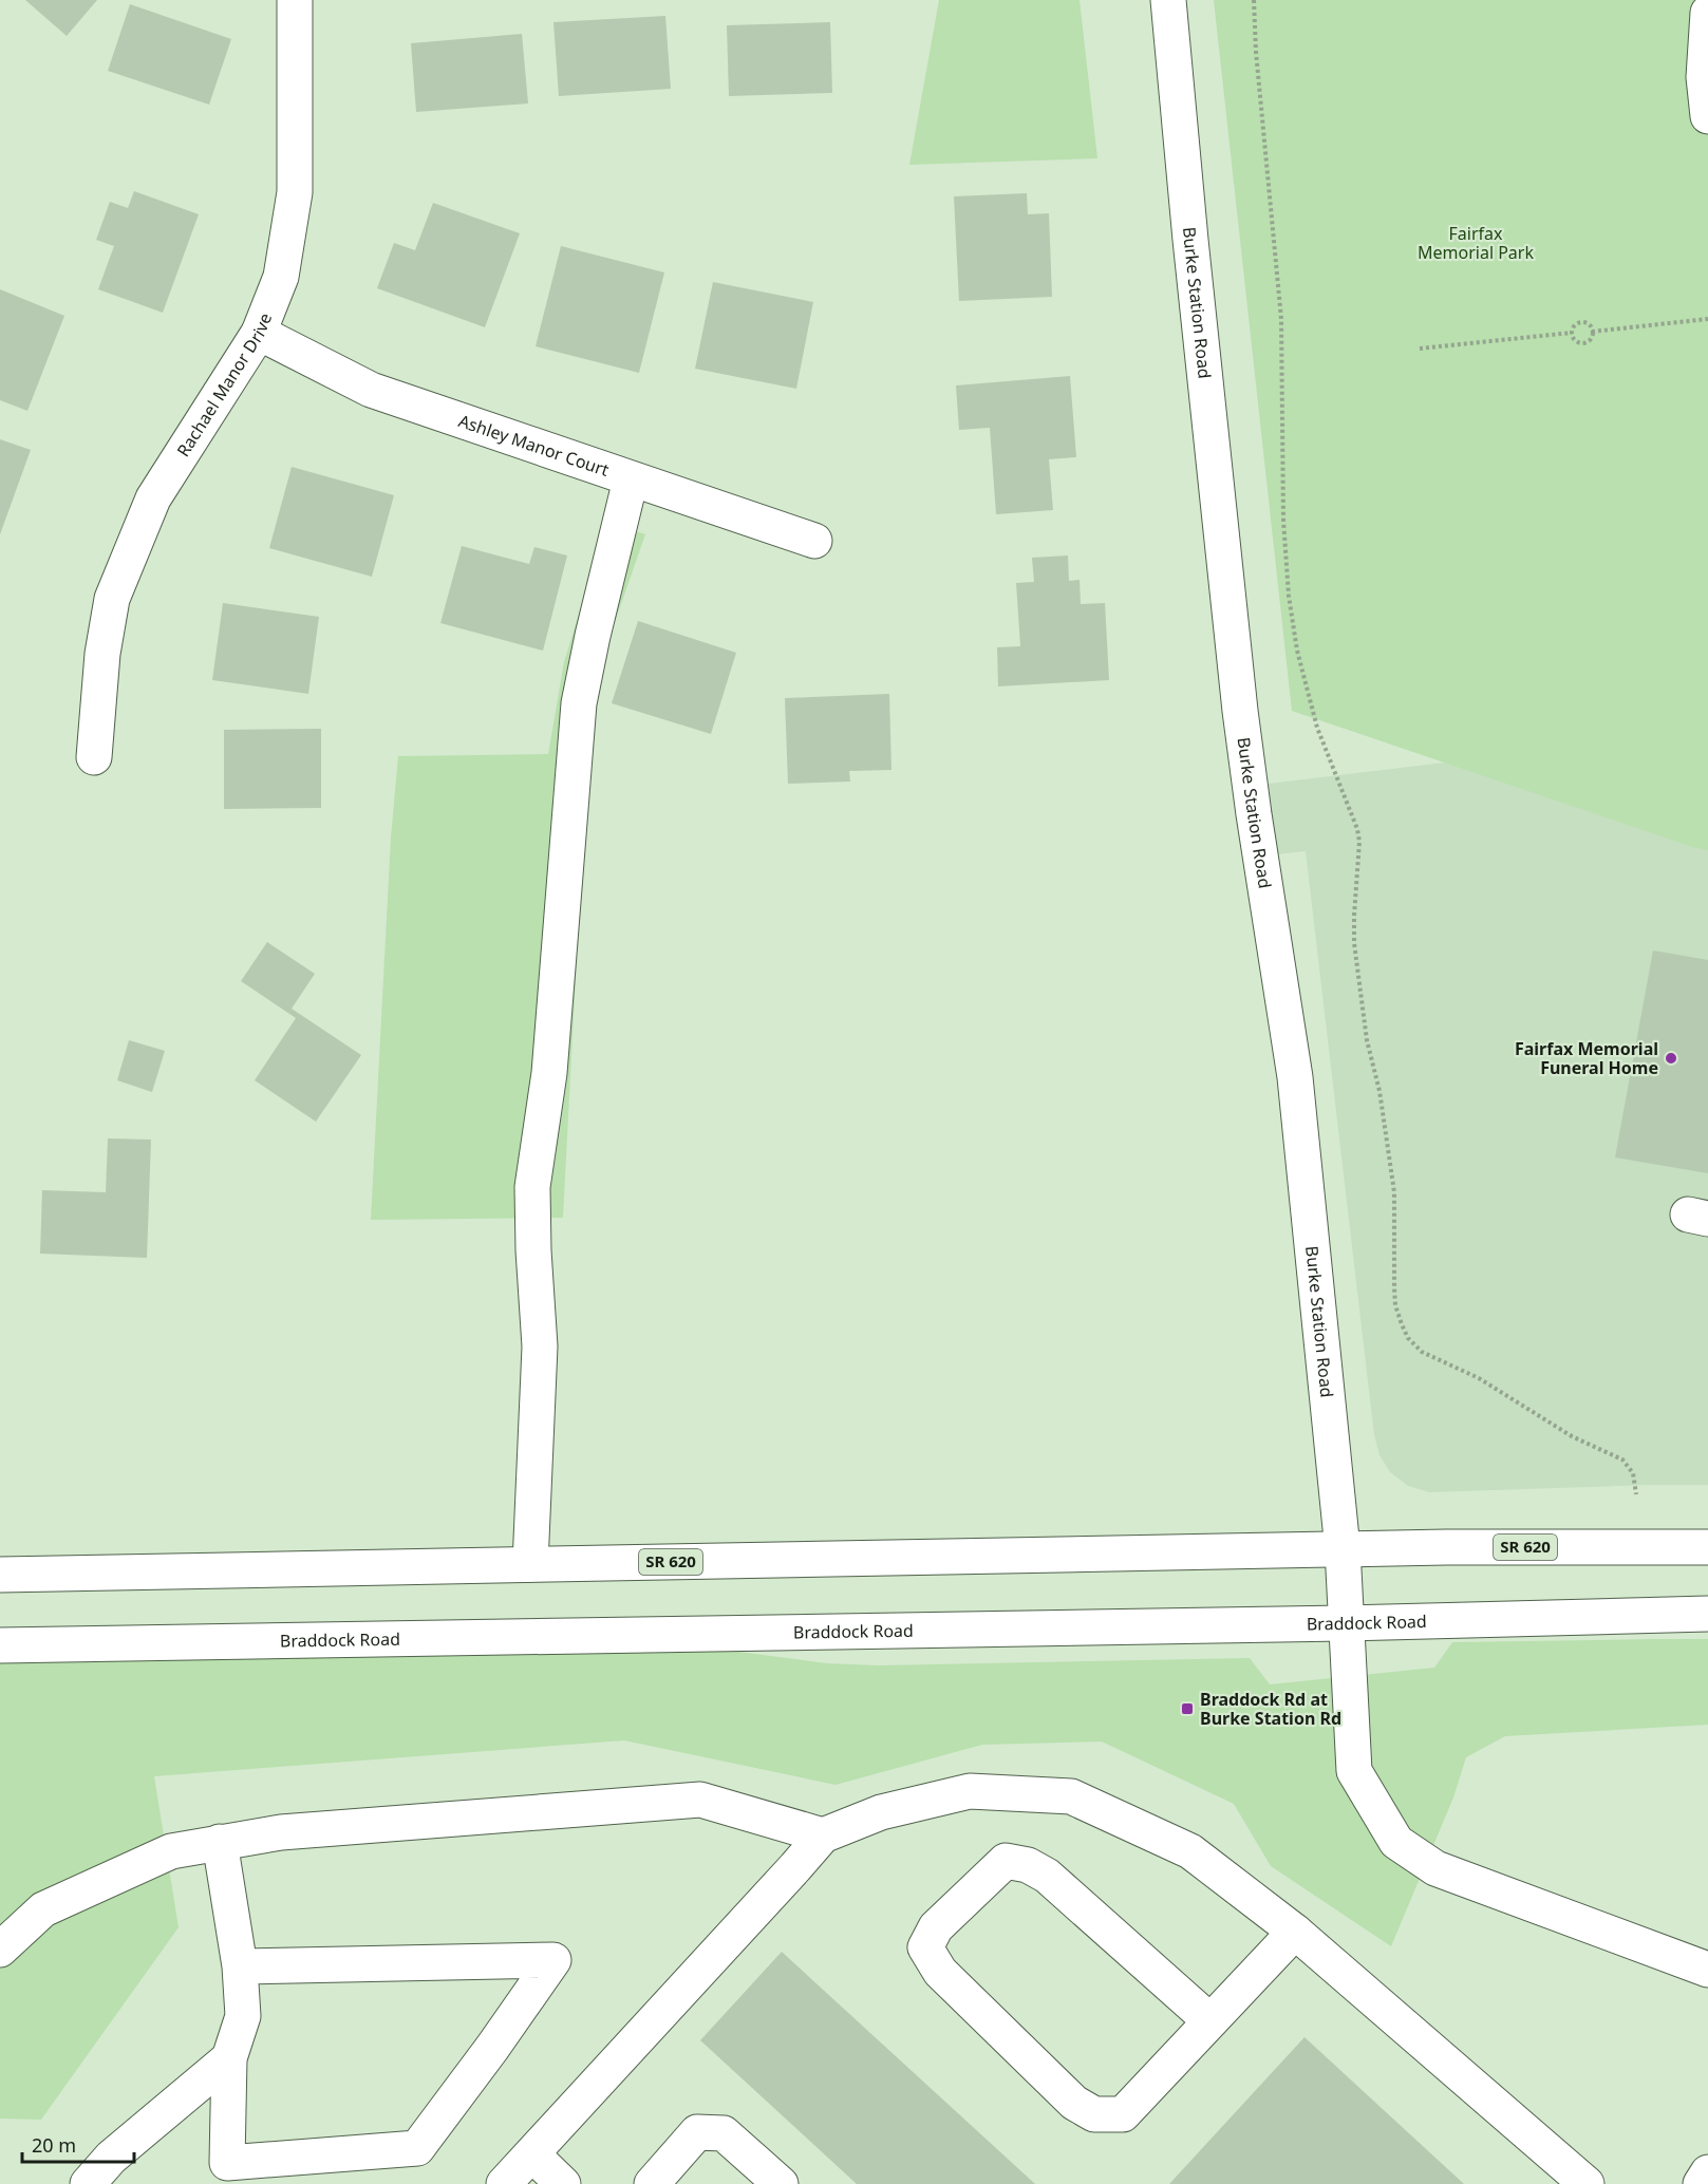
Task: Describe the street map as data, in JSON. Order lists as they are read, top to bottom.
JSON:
{
  "streets": {
    "main road": [
      "Burke Station Road",
      "Rachael Manor Drive",
      "Ashley Manor Court",
      "SR 620",
      "Braddock Road"
    ]
  },
  "crossings": [
    ["Burke Station Road", "SR 620"],
    ["Burke Station Road", "Braddock Road"],
    ["Rachael Manor Drive", "Ashley Manor Court"]
  ],
  "parks": ["Fairfax Memorial Park"],
  "places": {
    "other": ["Fairfax Memorial Funeral Home"],
    "transit": ["Braddock Rd at Burke Station Rd"]
  },
  "scale_bar": "20 m"
}
